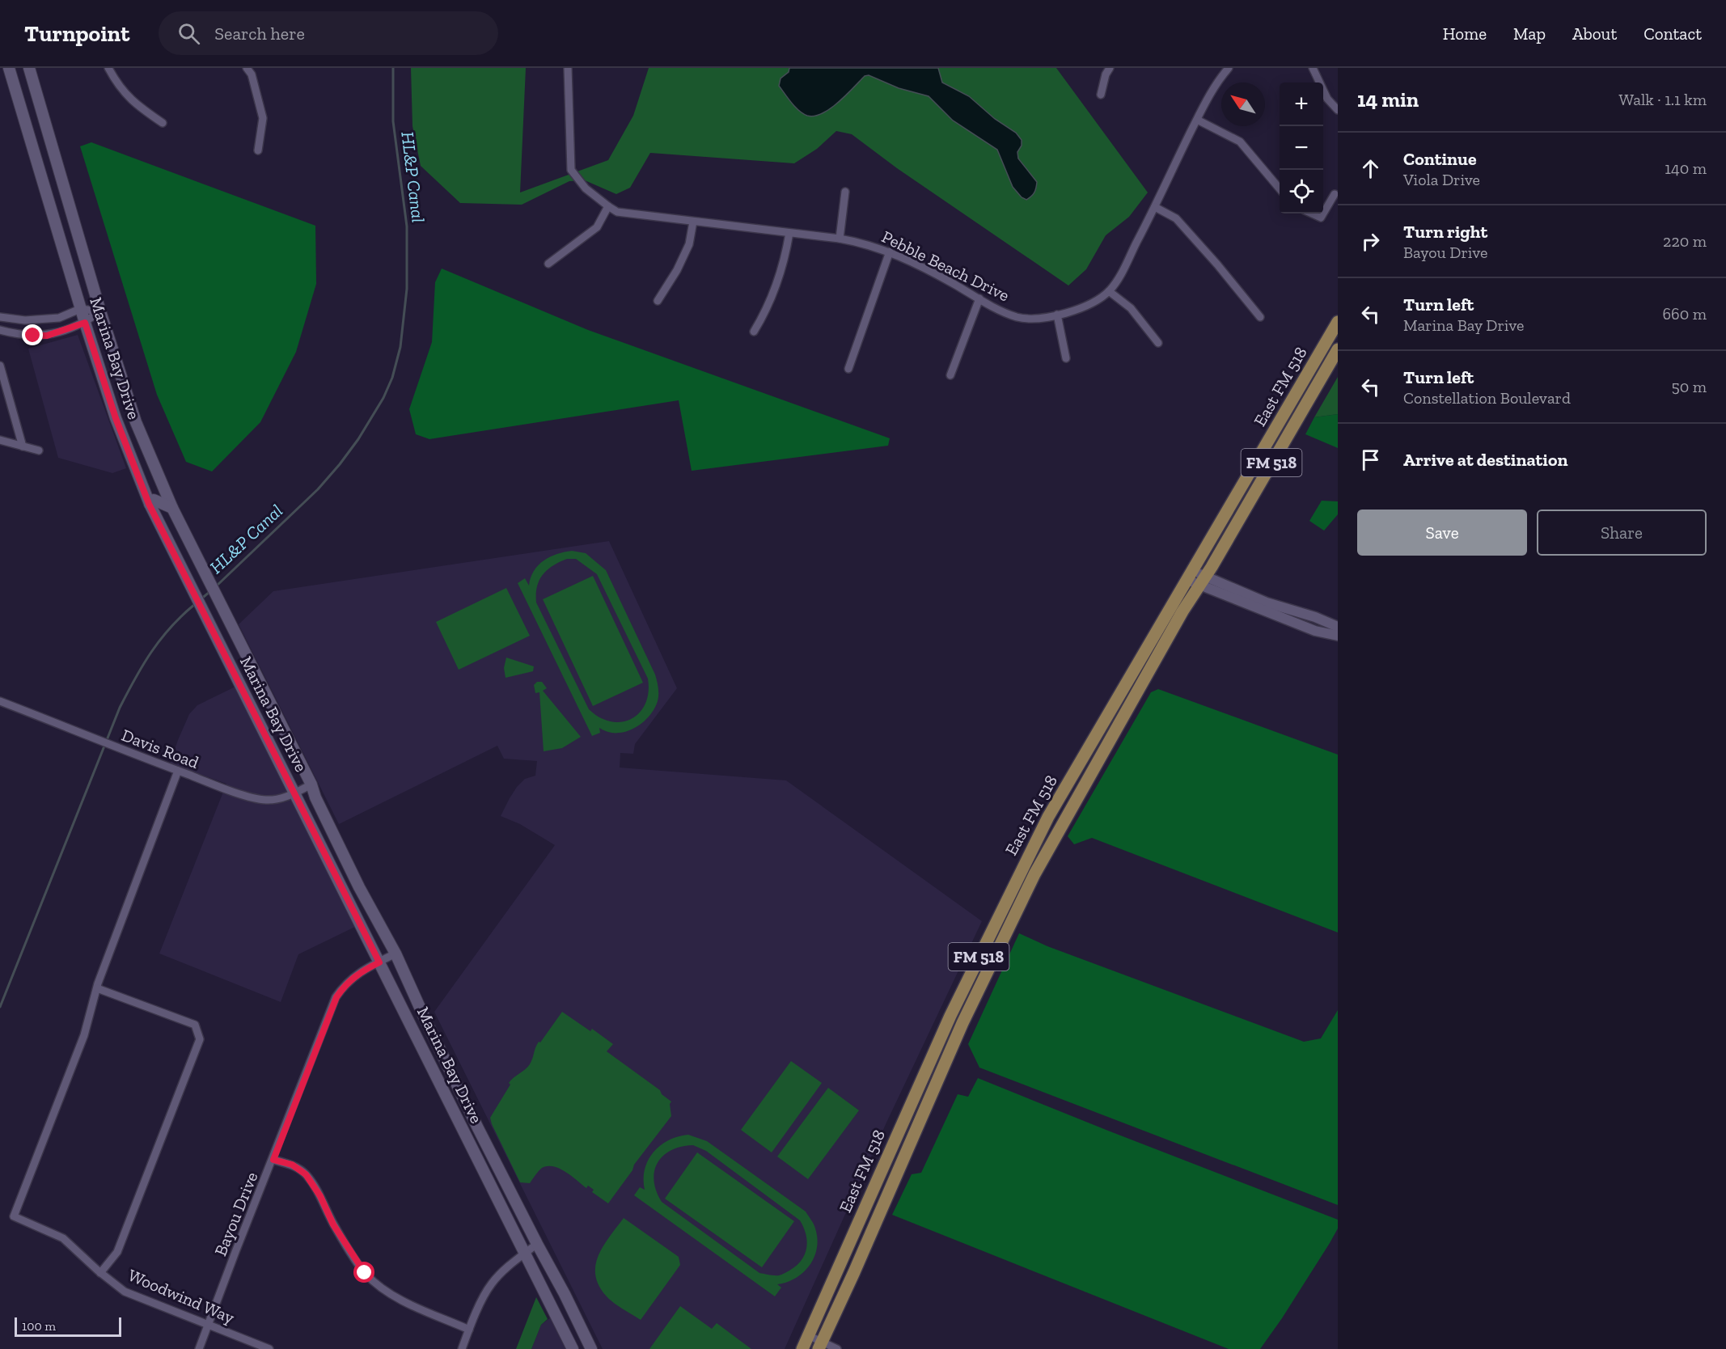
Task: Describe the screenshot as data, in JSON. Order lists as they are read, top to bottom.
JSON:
{
  "streets": {
    "main road": ["Marina Bay Drive", "East FM 518", "FM 518"],
    "street": [
      "Pebble Beach Drive",
      "Davis Road",
      "Bayou Drive",
      "Woodwind Way"
    ]
  },
  "crossings": [
    ["Marina Bay Drive", "Davis Road"],
    ["Marina Bay Drive", "Bayou Drive"],
    ["Bayou Drive", "Woodwind Way"]
  ],
  "water": ["HL&P Canal"],
  "scale_bar": "100 m",
  "north": "top left",
  "page": {
    "header": "Turnpoint",
    "search": "Search here",
    "nav": [
      "Home",
      "Map",
      "About",
      "Contact"
    ],
    "heading": ["14 min", "Walk · 1.1 km"],
    "map_buttons": ["+", "−"],
    "list": [
      ["Continue", "Viola Drive", "140 m"],
      ["Turn right", "Bayou Drive", "220 m"],
      ["Turn left", "Marina Bay Drive", "660 m"],
      ["Turn left", "Constellation Boulevard", "50 m"],
      "Arrive at destination"
    ],
    "buttons": ["Save", "Share"],
    "scale": "100 m"
  }
}
